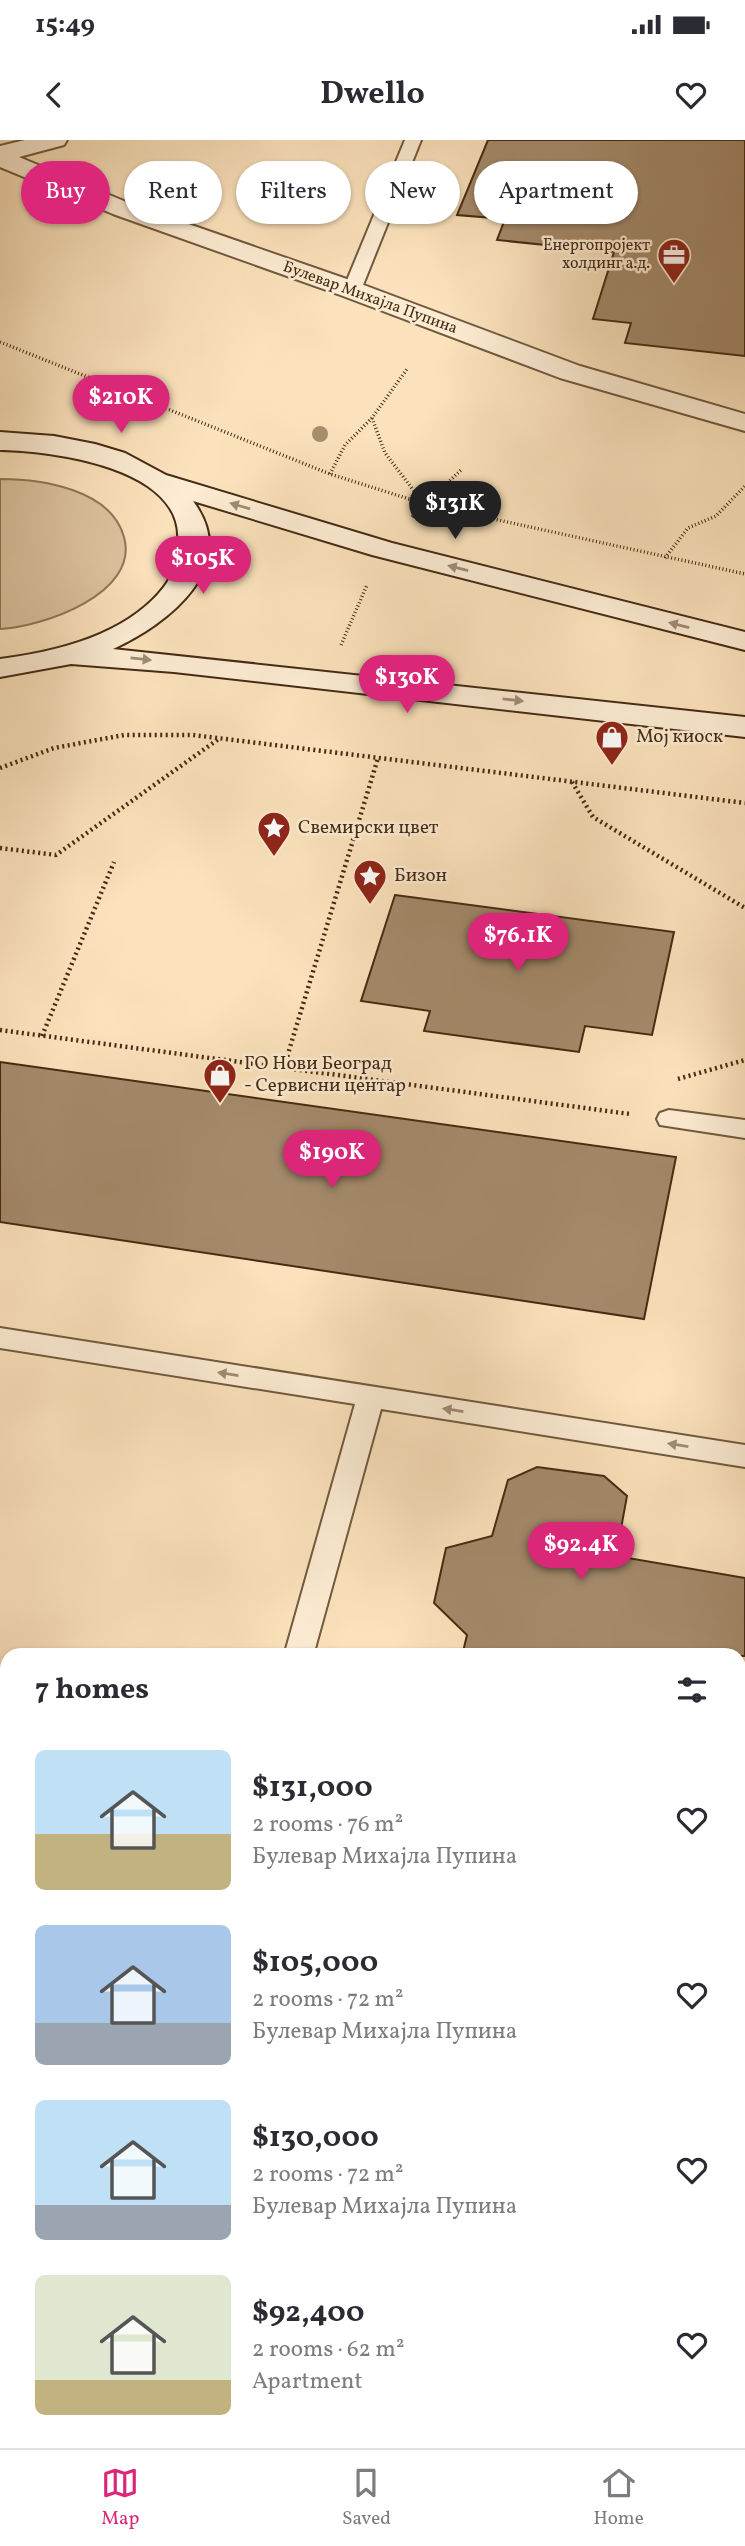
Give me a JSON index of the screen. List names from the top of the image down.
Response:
{
  "streets": {
    "main road": ["Булевар Михајла Пупина"]
  },
  "places": {
    "office": ["Енергопројект холдинг а.д."],
    "shop": ["Мој киоск", "ГО Нови Београд - Сервисни центар"],
    "place": ["Свемирски цвет", "Бизон"]
  },
  "page": {
    "status": "15:49",
    "header": "Dwello",
    "chip": [
      "Buy",
      "Rent",
      "Filters",
      "New",
      "Apartment"
    ],
    "price": [
      "$210K",
      "$131K",
      "$105K",
      "$130K",
      "$76.1K",
      "$190K",
      "$92.4K"
    ],
    "heading": "7 homes",
    "list": [
      {
        "name": "$131,000",
        "note": "2 rooms · 76 m² · Булевар Михајла Пупина"
      },
      {
        "name": "$105,000",
        "note": "2 rooms · 72 m² · Булевар Михајла Пупина"
      },
      {
        "name": "$130,000",
        "note": "2 rooms · 72 m² · Булевар Михајла Пупина"
      },
      {
        "name": "$92,400",
        "note": "2 rooms · 62 m² · Apartment"
      }
    ],
    "tabs": ["Map", "Saved", "Home"]
  }
}
